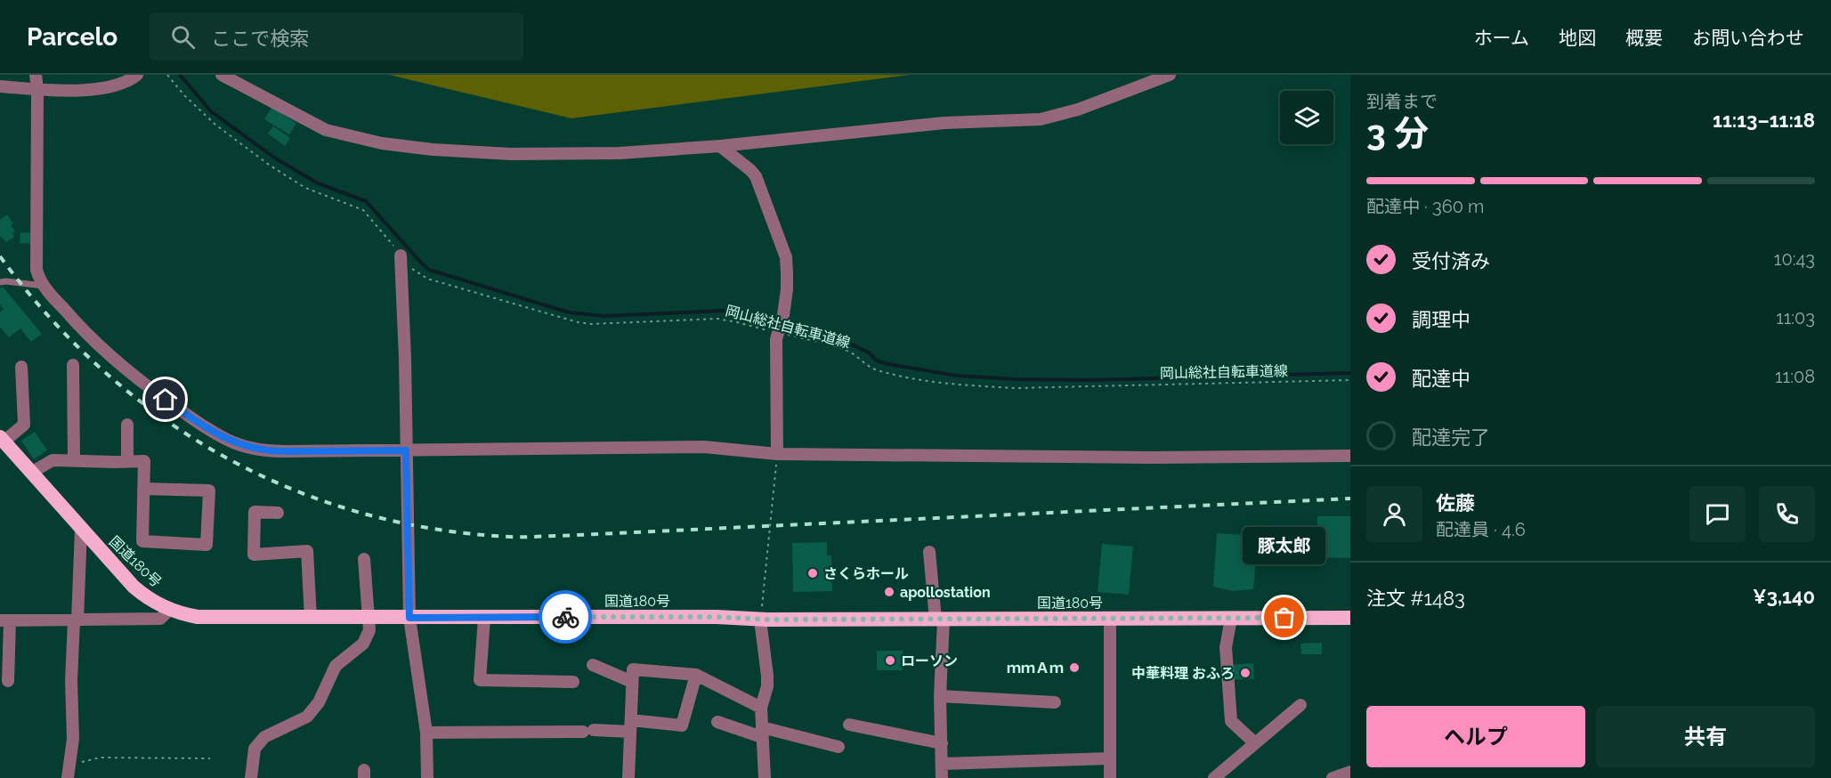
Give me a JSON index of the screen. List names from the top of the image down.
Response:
{
  "streets": {
    "highway": ["国道180号"],
    "path": ["岡山総社自転車道線"]
  },
  "places": [
    "さくらホール",
    "apollostation",
    "豚太郎",
    "ローソン",
    "ｍｍＡｍ",
    "中華料理 おふろ"
  ],
  "page": {
    "header": "Parcelo",
    "search": "ここで検索",
    "nav": [
      "ホーム",
      "地図",
      "概要",
      "お問い合わせ"
    ],
    "heading": ["3 分", "到着まで", "11:13–11:18"],
    "panel": [
      "佐藤",
      "配達員 · 4.6",
      "注文 #1483",
      "¥3,140"
    ],
    "bar": "配達中 · 360 m",
    "list": [
      ["受付済み", "10:43"],
      ["調理中", "11:03"],
      ["配達中", "11:08"],
      "配達完了"
    ],
    "bubble": "豚太郎",
    "buttons": ["ヘルプ", "共有"]
  }
}
